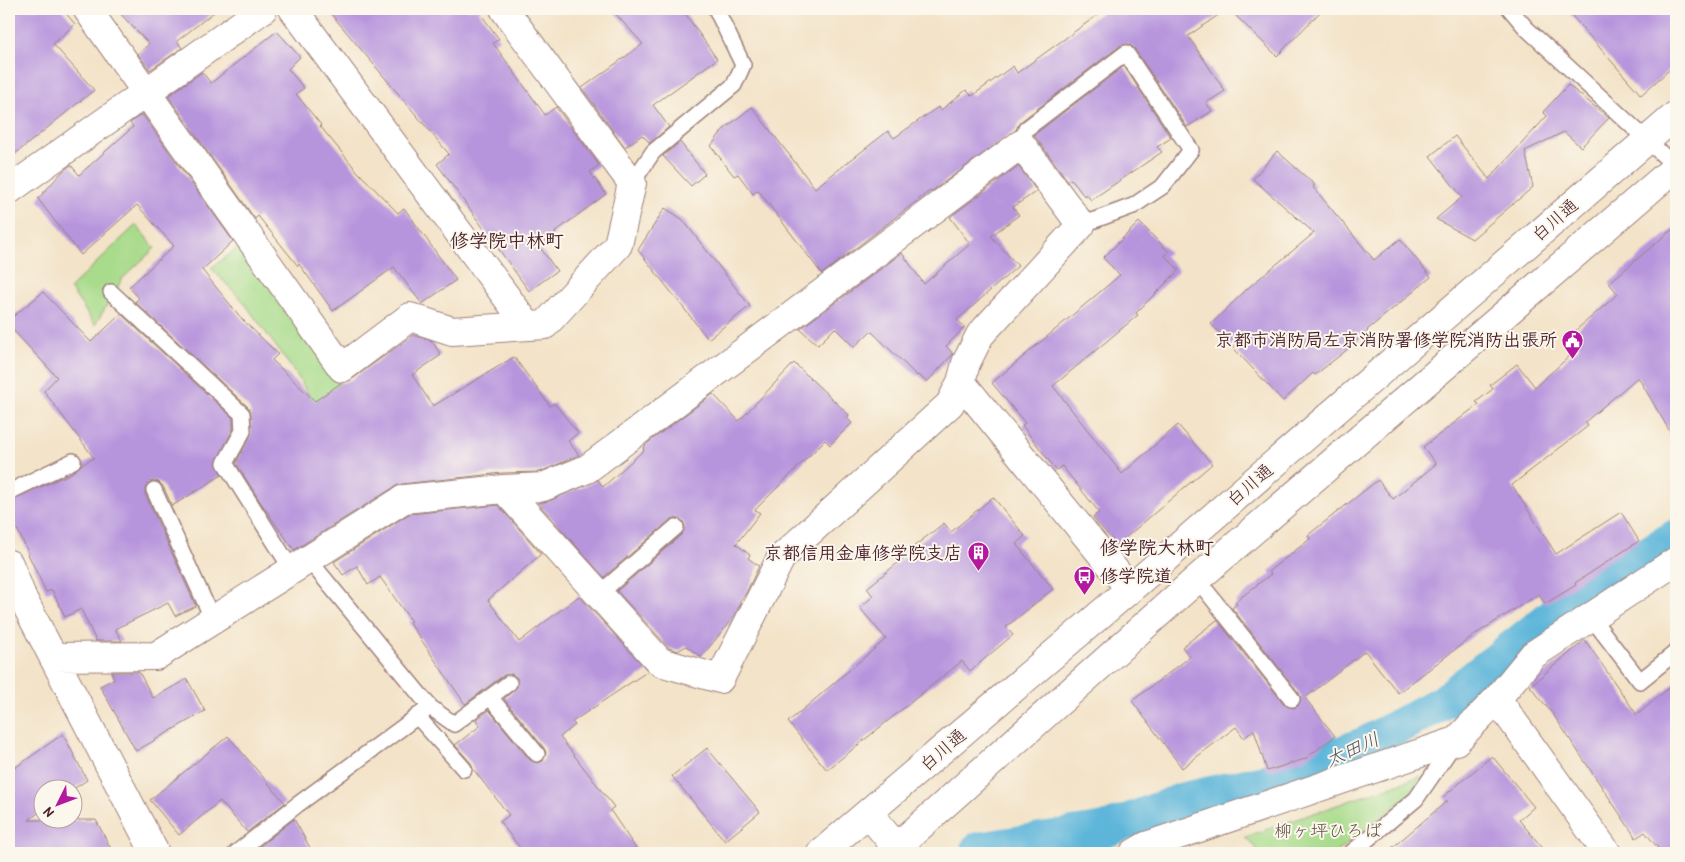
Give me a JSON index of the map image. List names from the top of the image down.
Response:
{
  "streets": {
    "street": ["白川通"]
  },
  "districts": ["修学院中林町", "修学院大林町"],
  "water": ["太田川"],
  "parks": ["柳ヶ坪ひろば"],
  "places": {
    "public building": ["京都市消防局左京消防署修学院消防出張所"],
    "building": ["京都信用金庫修学院支店"],
    "bus stop": ["修学院道"]
  },
  "north": "bottom left"
}
